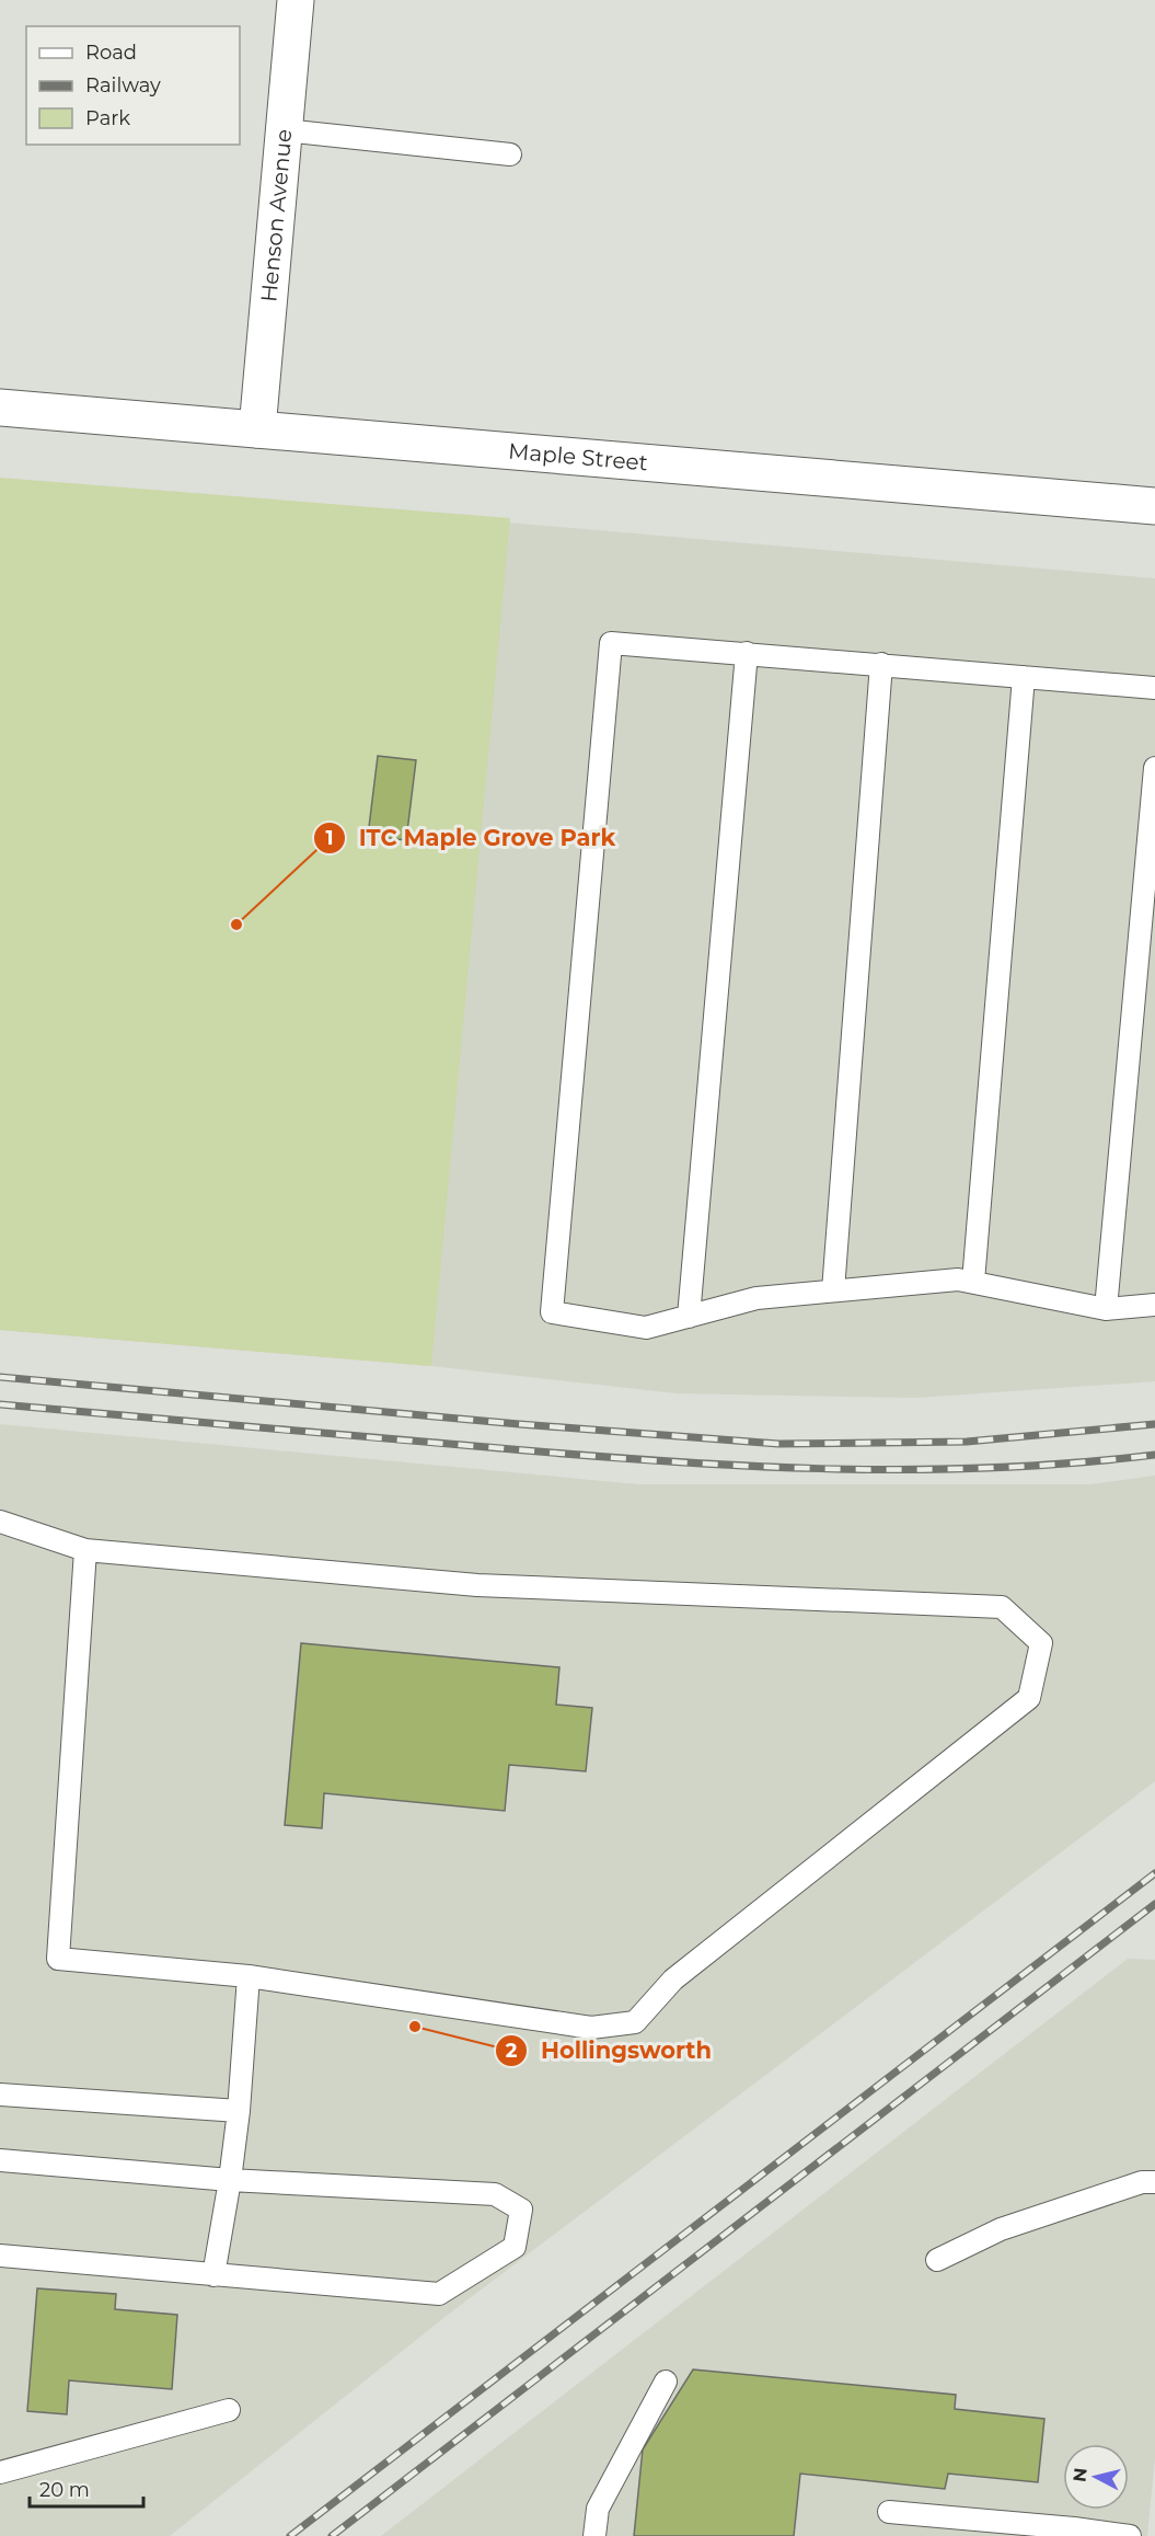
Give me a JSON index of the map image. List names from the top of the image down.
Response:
{
  "streets": {
    "street": ["Henson Avenue", "Maple Street"]
  },
  "crossings": [
    ["Henson Avenue", "Maple Street"]
  ],
  "places": ["ITC Maple Grove Park", "Hollingsworth"],
  "legend": ["Road", "Railway", "Park"],
  "scale_bar": "20 m",
  "north": "left"
}
